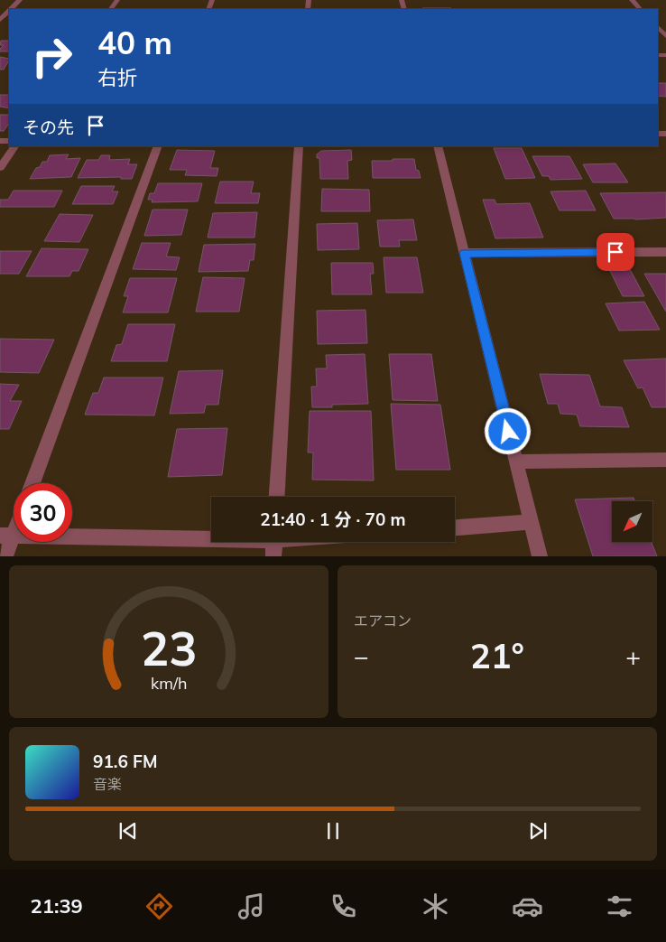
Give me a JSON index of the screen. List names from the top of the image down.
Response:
{
  "north": "bottom left",
  "page": {
    "turn": ["40 m", "右折"],
    "then": "その先",
    "limit": "30",
    "trip": "21:40 · 1 分 · 70 m",
    "tile": "エアコン",
    "heat": ["−", "21°", "+"],
    "song": ["91.6 FM", "音楽"],
    "tabs": "21:39",
    "gauge": ["23", "km/h"]
  }
}
